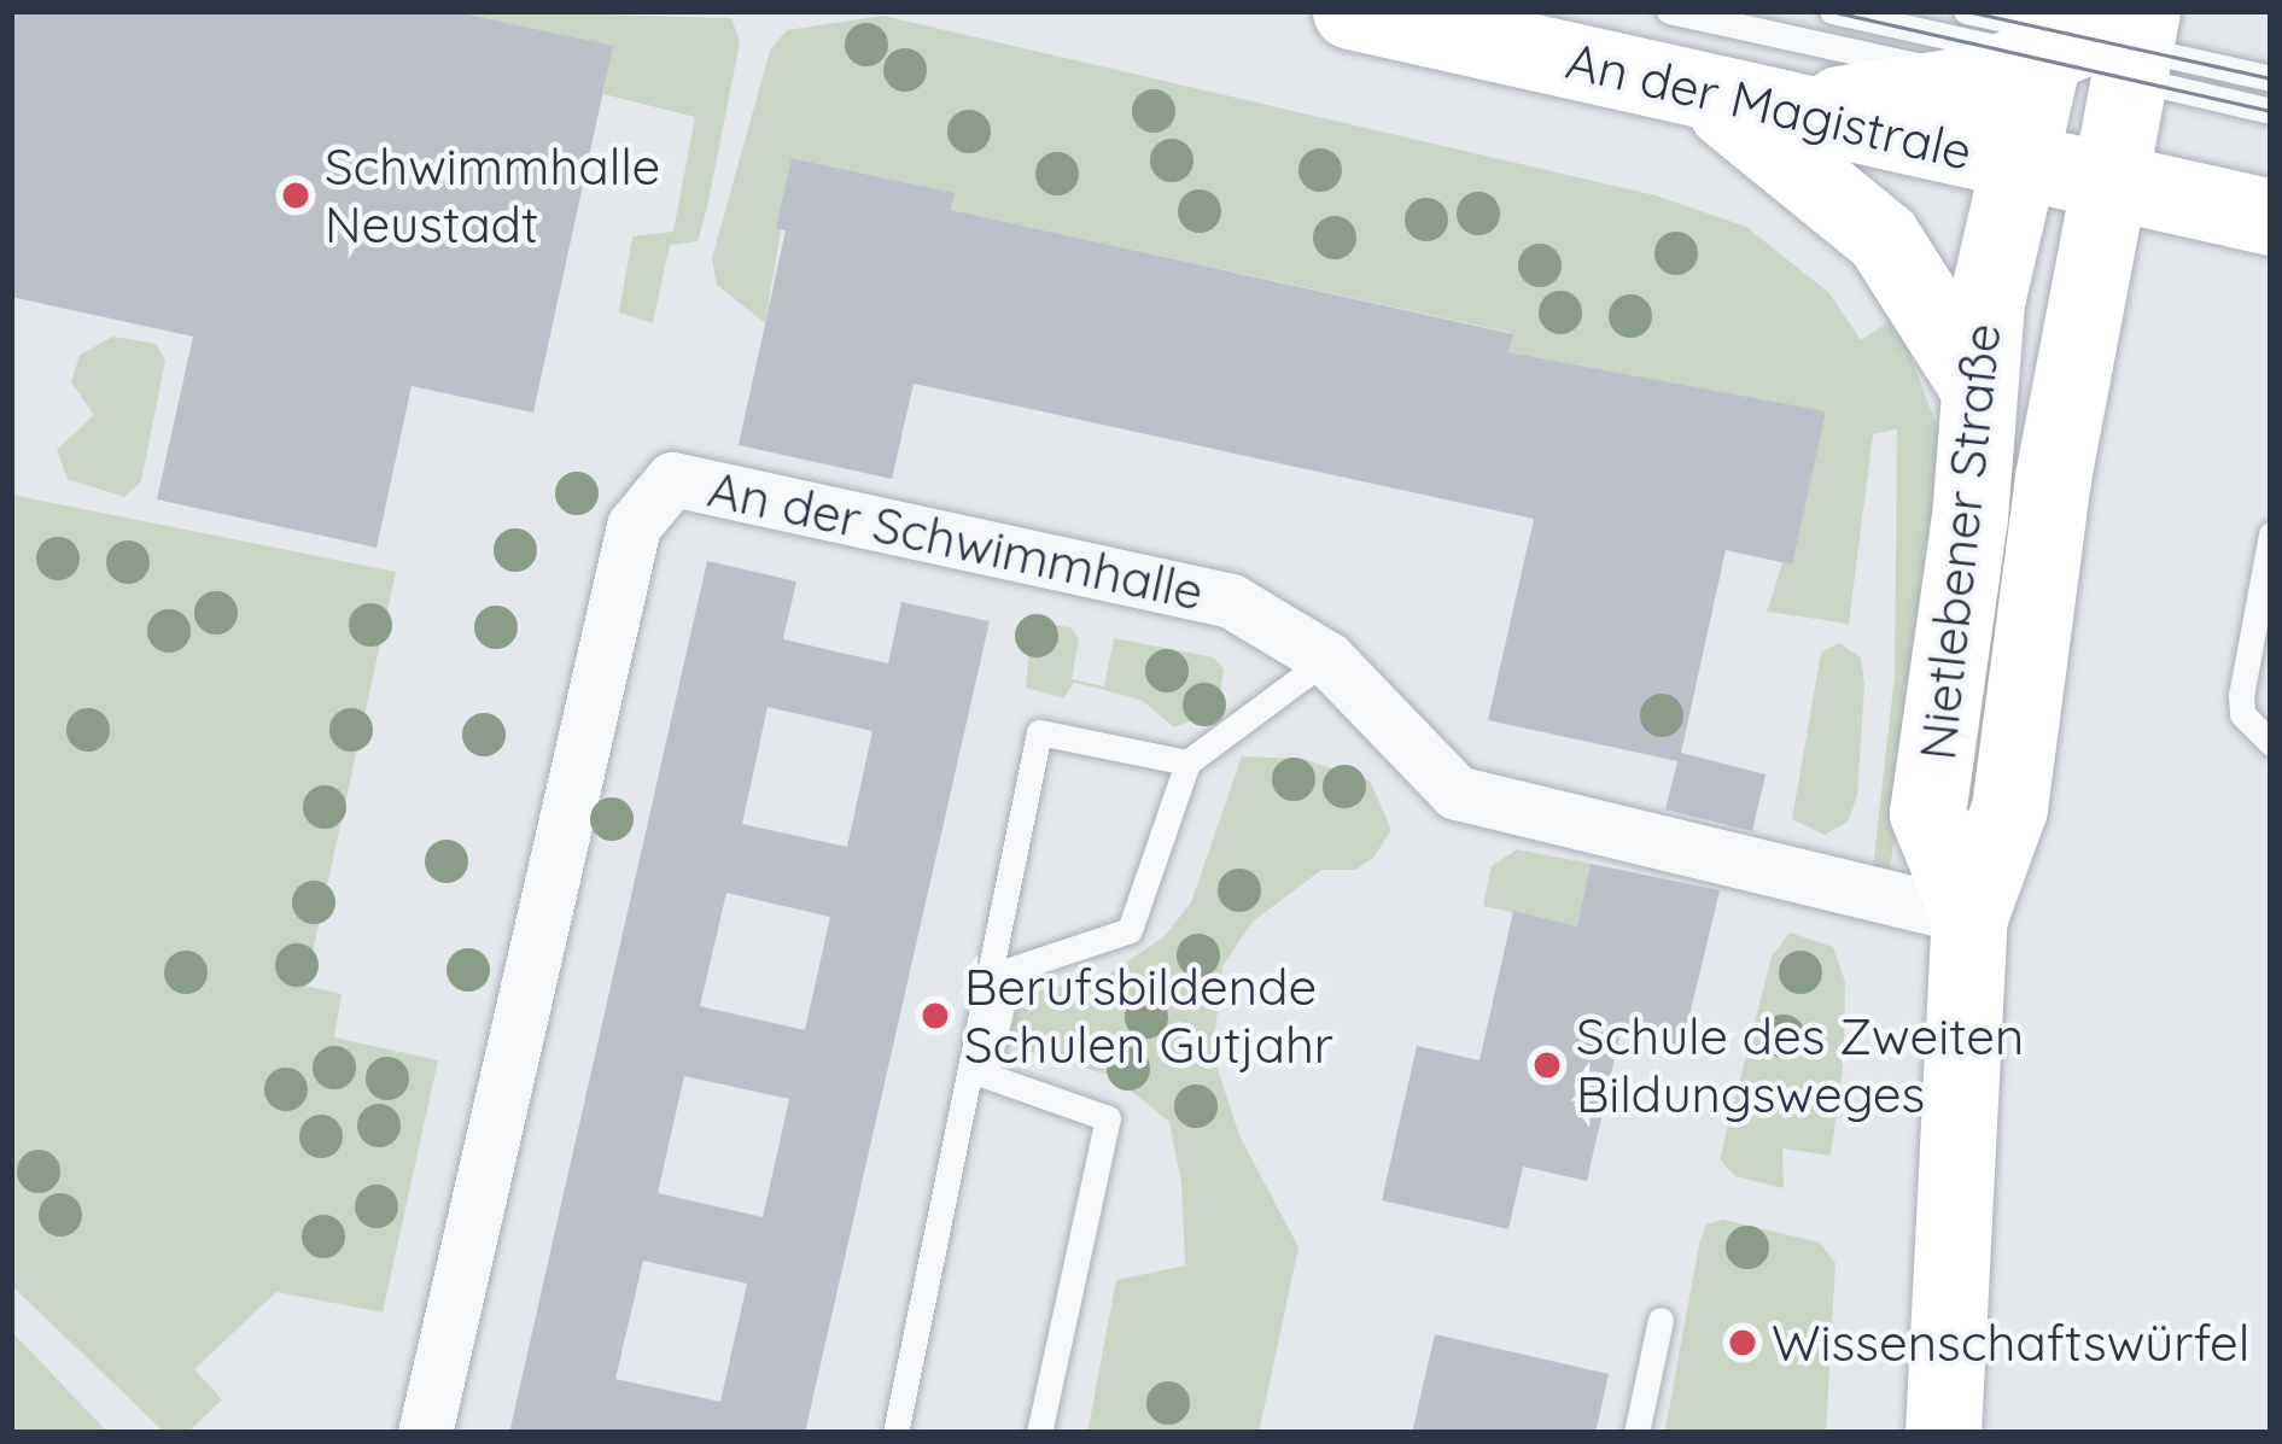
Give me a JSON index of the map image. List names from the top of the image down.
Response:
{
  "streets": {
    "main road": ["An der Magistrale", "Nietlebener Straße"],
    "street": ["An der Schwimmhalle"]
  },
  "crossings": [
    ["An der Magistrale", "Nietlebener Straße"],
    ["An der Schwimmhalle", "Nietlebener Straße"]
  ],
  "places": [
    "Schwimmhalle Neustadt",
    "Berufsbildende Schulen Gutjahr",
    "Schule des Zweiten Bildungsweges",
    "Wissenschaftswürfel"
  ]
}
